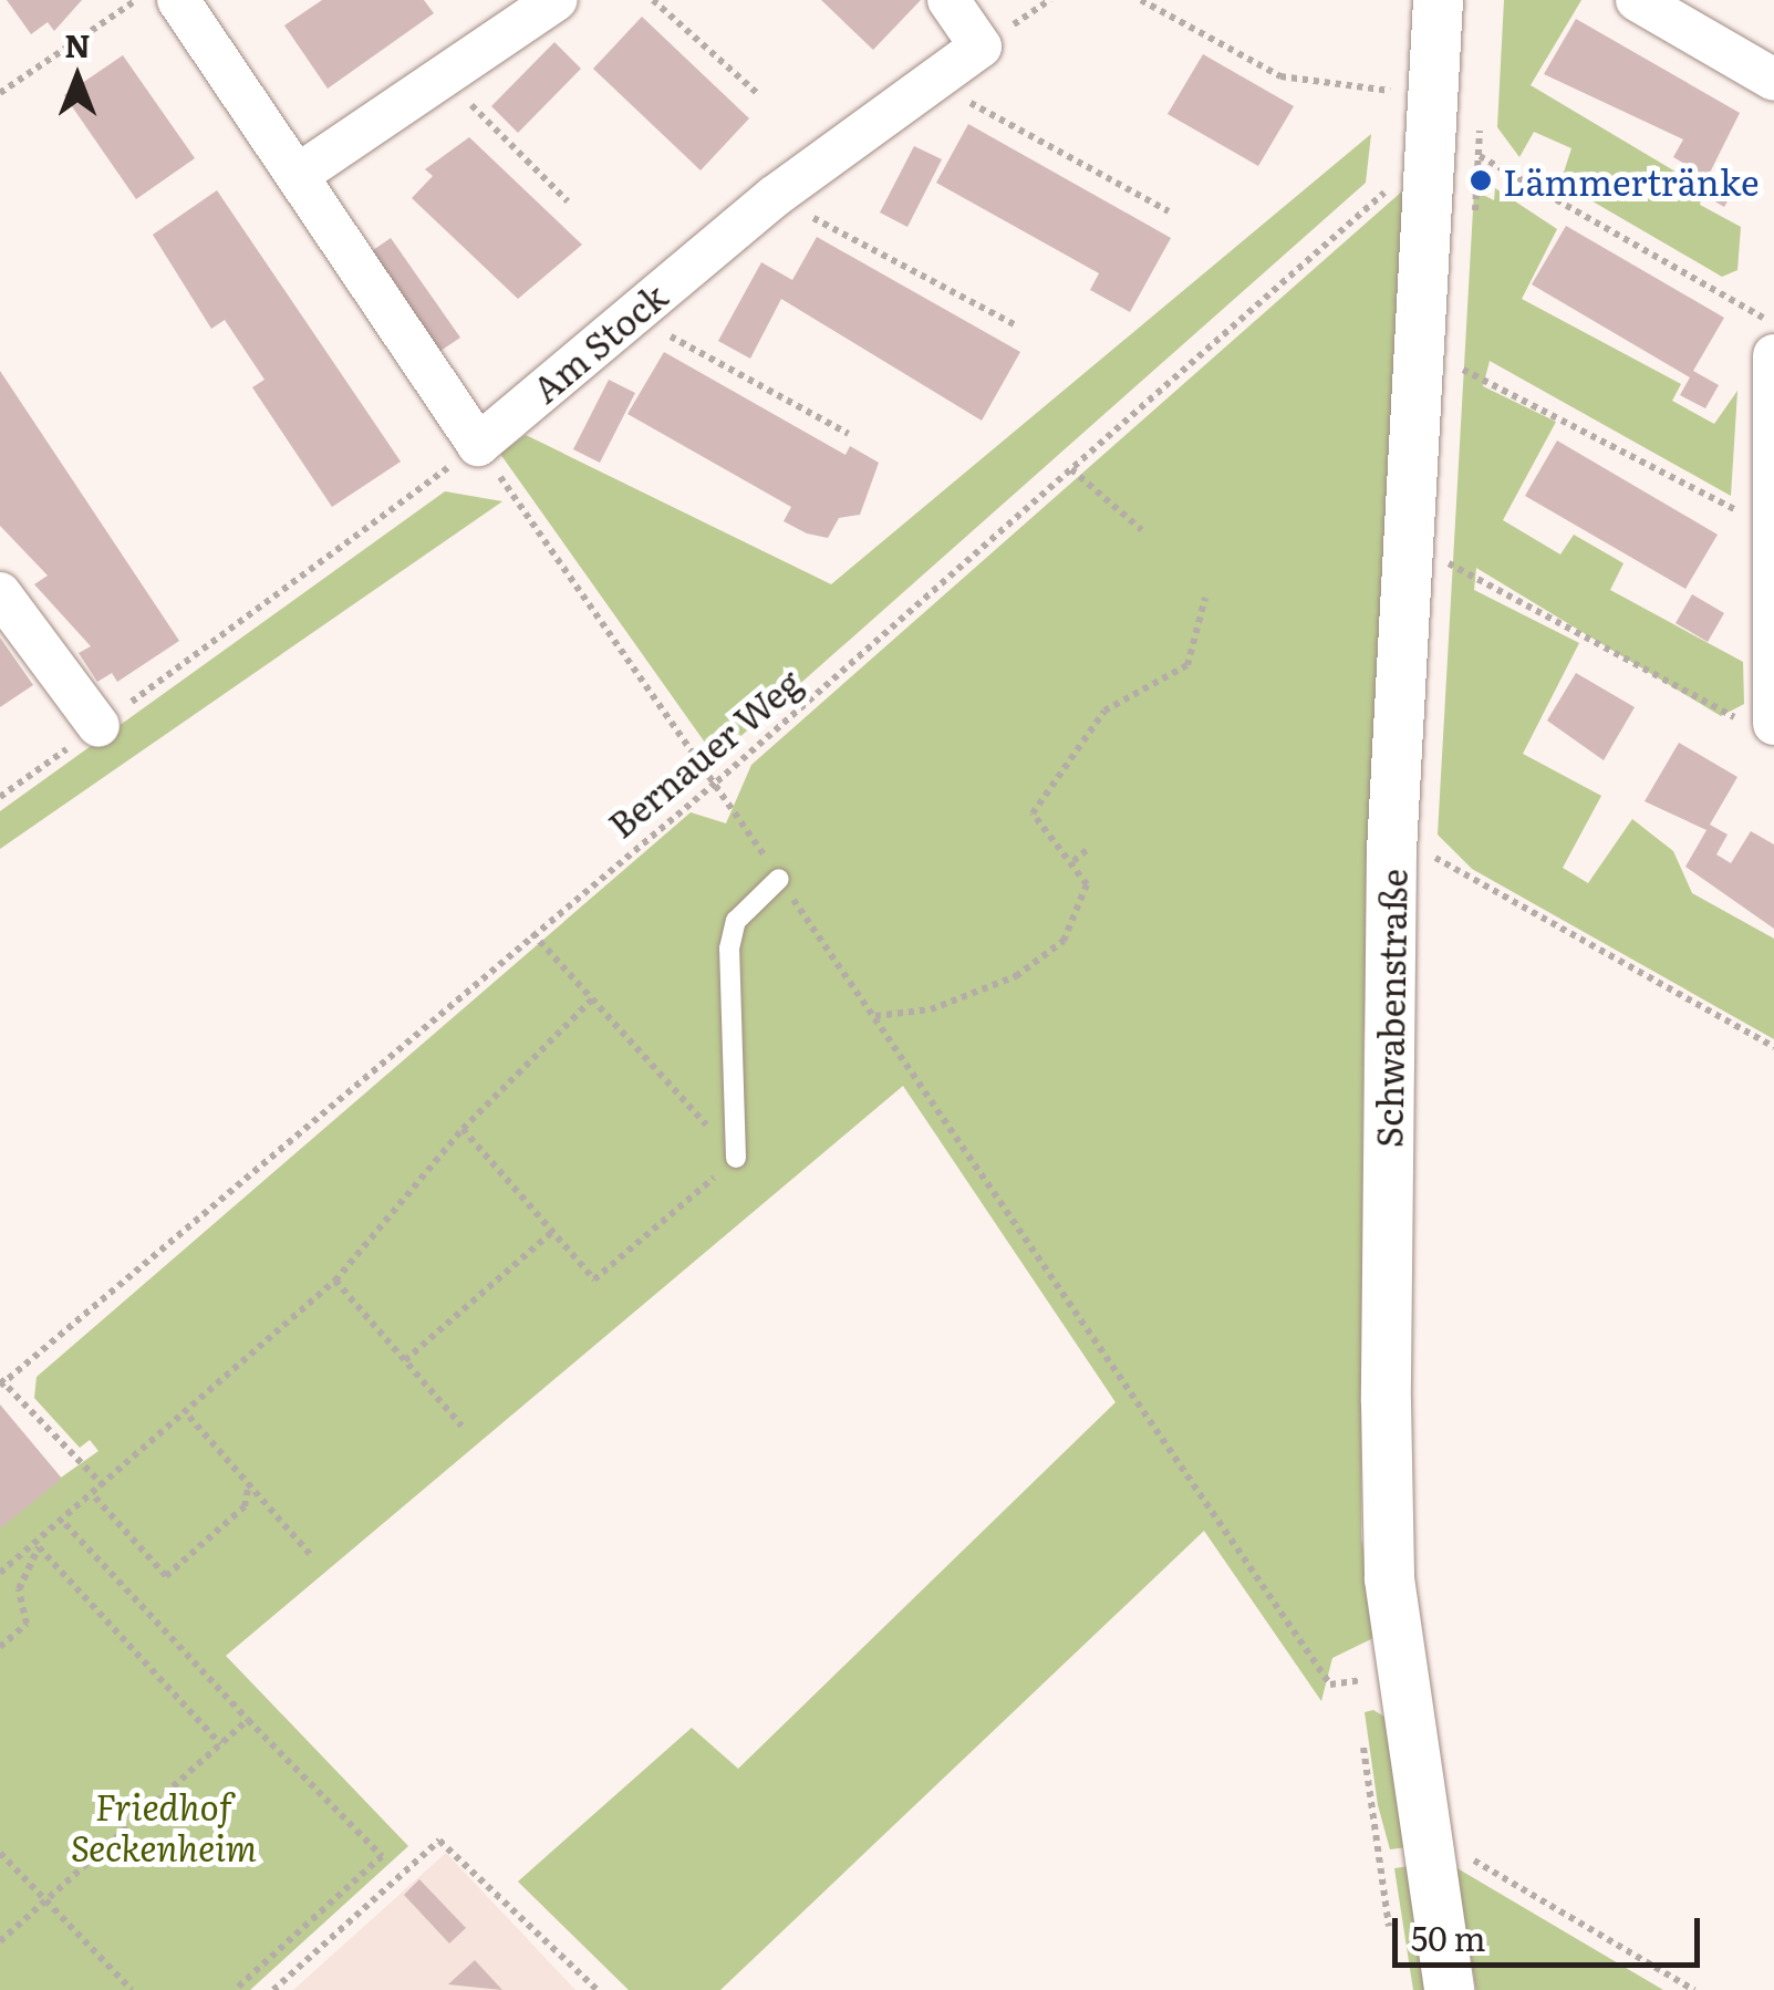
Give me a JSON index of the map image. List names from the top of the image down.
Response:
{
  "streets": {
    "street": ["Am Stock", "Schwabenstraße"],
    "path": ["Bernauer Weg"]
  },
  "crossings": [
    ["Bernauer Weg", "Schwabenstraße"]
  ],
  "parks": ["Friedhof Seckenheim"],
  "places": ["Lämmertränke"],
  "scale_bar": "50 m",
  "north": "top"
}
